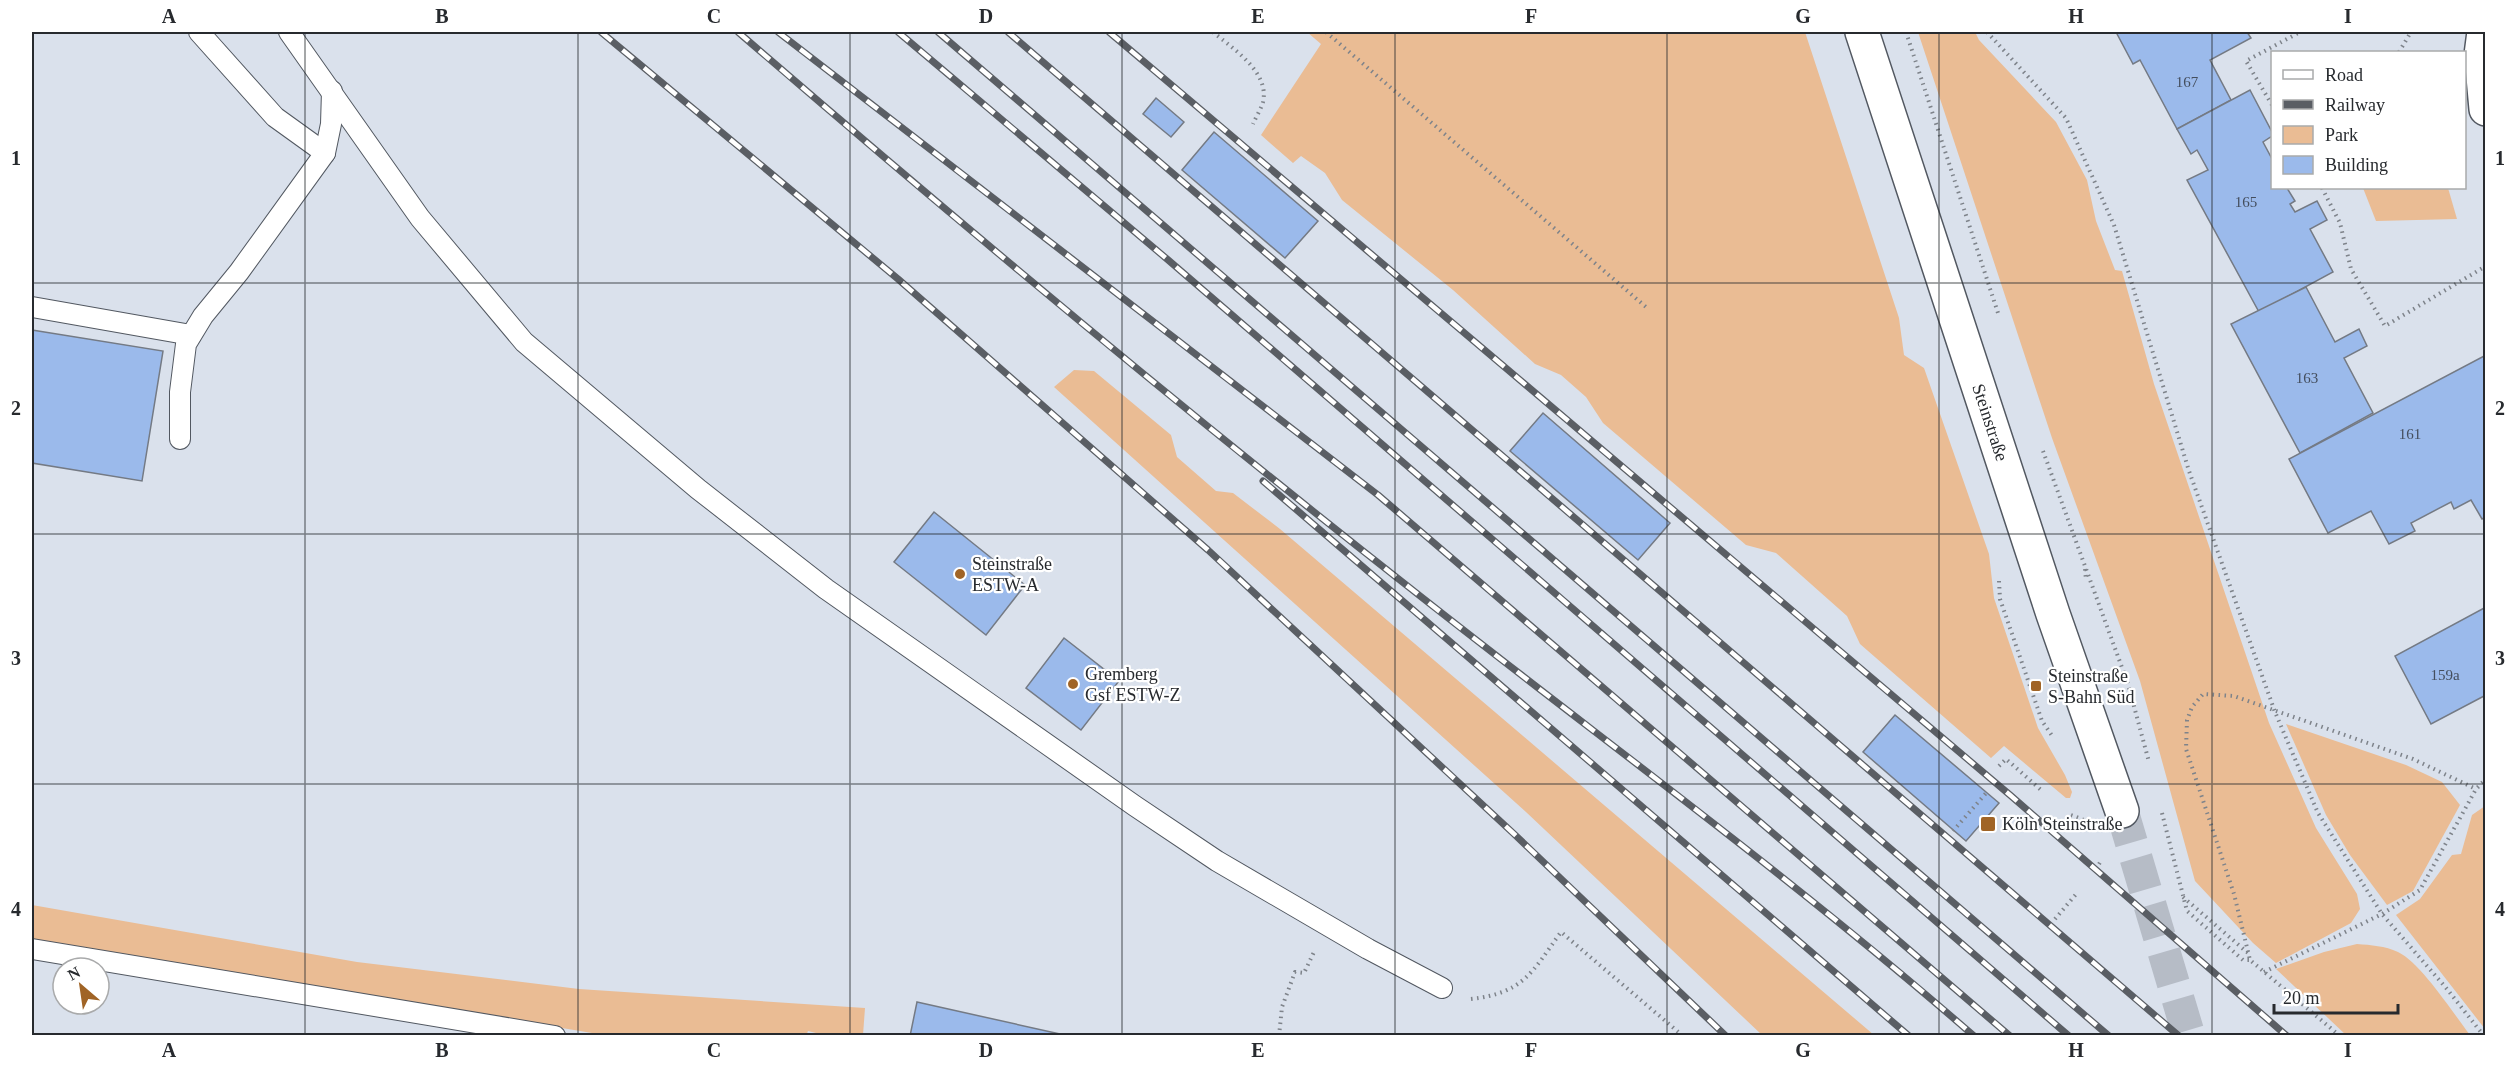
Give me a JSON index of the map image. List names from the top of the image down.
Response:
{
  "streets": {
    "main road": ["Steinstraße"]
  },
  "places": {
    "other": ["Steinstraße ESTW-A", "Gremberg Gsf ESTW-Z"],
    "transit": ["Steinstraße S-Bahn Süd", "Köln Steinstraße"]
  },
  "house_numbers": [
    "167",
    "165",
    "163",
    "161",
    "159a"
  ],
  "legend": [
    "Road",
    "Railway",
    "Park",
    "Building"
  ],
  "scale_bar": "20 m",
  "north": "top left",
  "grid": {
    "columns": [
      "A",
      "B",
      "C",
      "D",
      "E",
      "F",
      "G",
      "H",
      "I"
    ],
    "rows": [
      "1",
      "2",
      "3",
      "4"
    ]
  }
}
